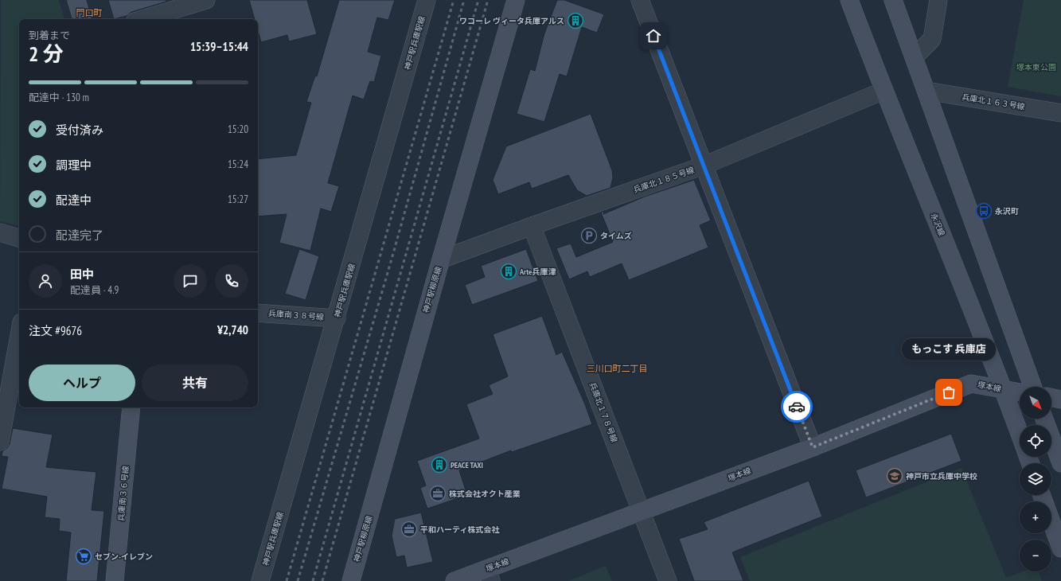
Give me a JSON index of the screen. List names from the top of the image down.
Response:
{
  "streets": {
    "street": [
      "神戸駅兵庫駅線",
      "兵庫北１６３号線",
      "兵庫北１８５号線",
      "永沢線",
      "神戸駅柳原線",
      "兵庫南３８号線",
      "塚本線",
      "兵庫北１７８号線",
      "兵庫南３６号線"
    ]
  },
  "crossings": [
    ["神戸駅兵庫駅線", "兵庫南３８号線"],
    ["兵庫北１８５号線", "永沢線"],
    ["兵庫北１８５号線", "神戸駅柳原線"],
    ["兵庫北１８５号線", "兵庫北１７８号線"],
    ["永沢線", "塚本線"],
    ["塚本線", "兵庫北１７８号線"]
  ],
  "districts": ["門口町", "三川口町二丁目"],
  "parks": ["塚本東公園"],
  "places": {
    "building": ["ワコーレ ヴィータ兵庫アルス", "Arte兵庫津", "PEACE TAXI"],
    "bus stop": ["永沢町"],
    "parking": ["タイムズ"],
    "other": ["もっこす 兵庫店"],
    "school or university": ["神戸市立兵庫中学校"],
    "office": ["株式会社オクト産業", "平和ハーティ株式会社"],
    "supermarket": ["セブン-イレブン"]
  },
  "north": "bottom right",
  "page": {
    "heading": ["2 分", "到着まで", "15:39–15:44"],
    "panel": [
      "田中",
      "配達員 · 4.9",
      "注文 #9676",
      "¥2,740"
    ],
    "bar": "配達中 · 130 m",
    "list": [
      ["受付済み", "15:20"],
      ["調理中", "15:24"],
      ["配達中", "15:27"],
      "配達完了"
    ],
    "bubble": "もっこす 兵庫店",
    "buttons": ["ヘルプ", "共有"],
    "map_buttons": ["+", "−"]
  }
}
